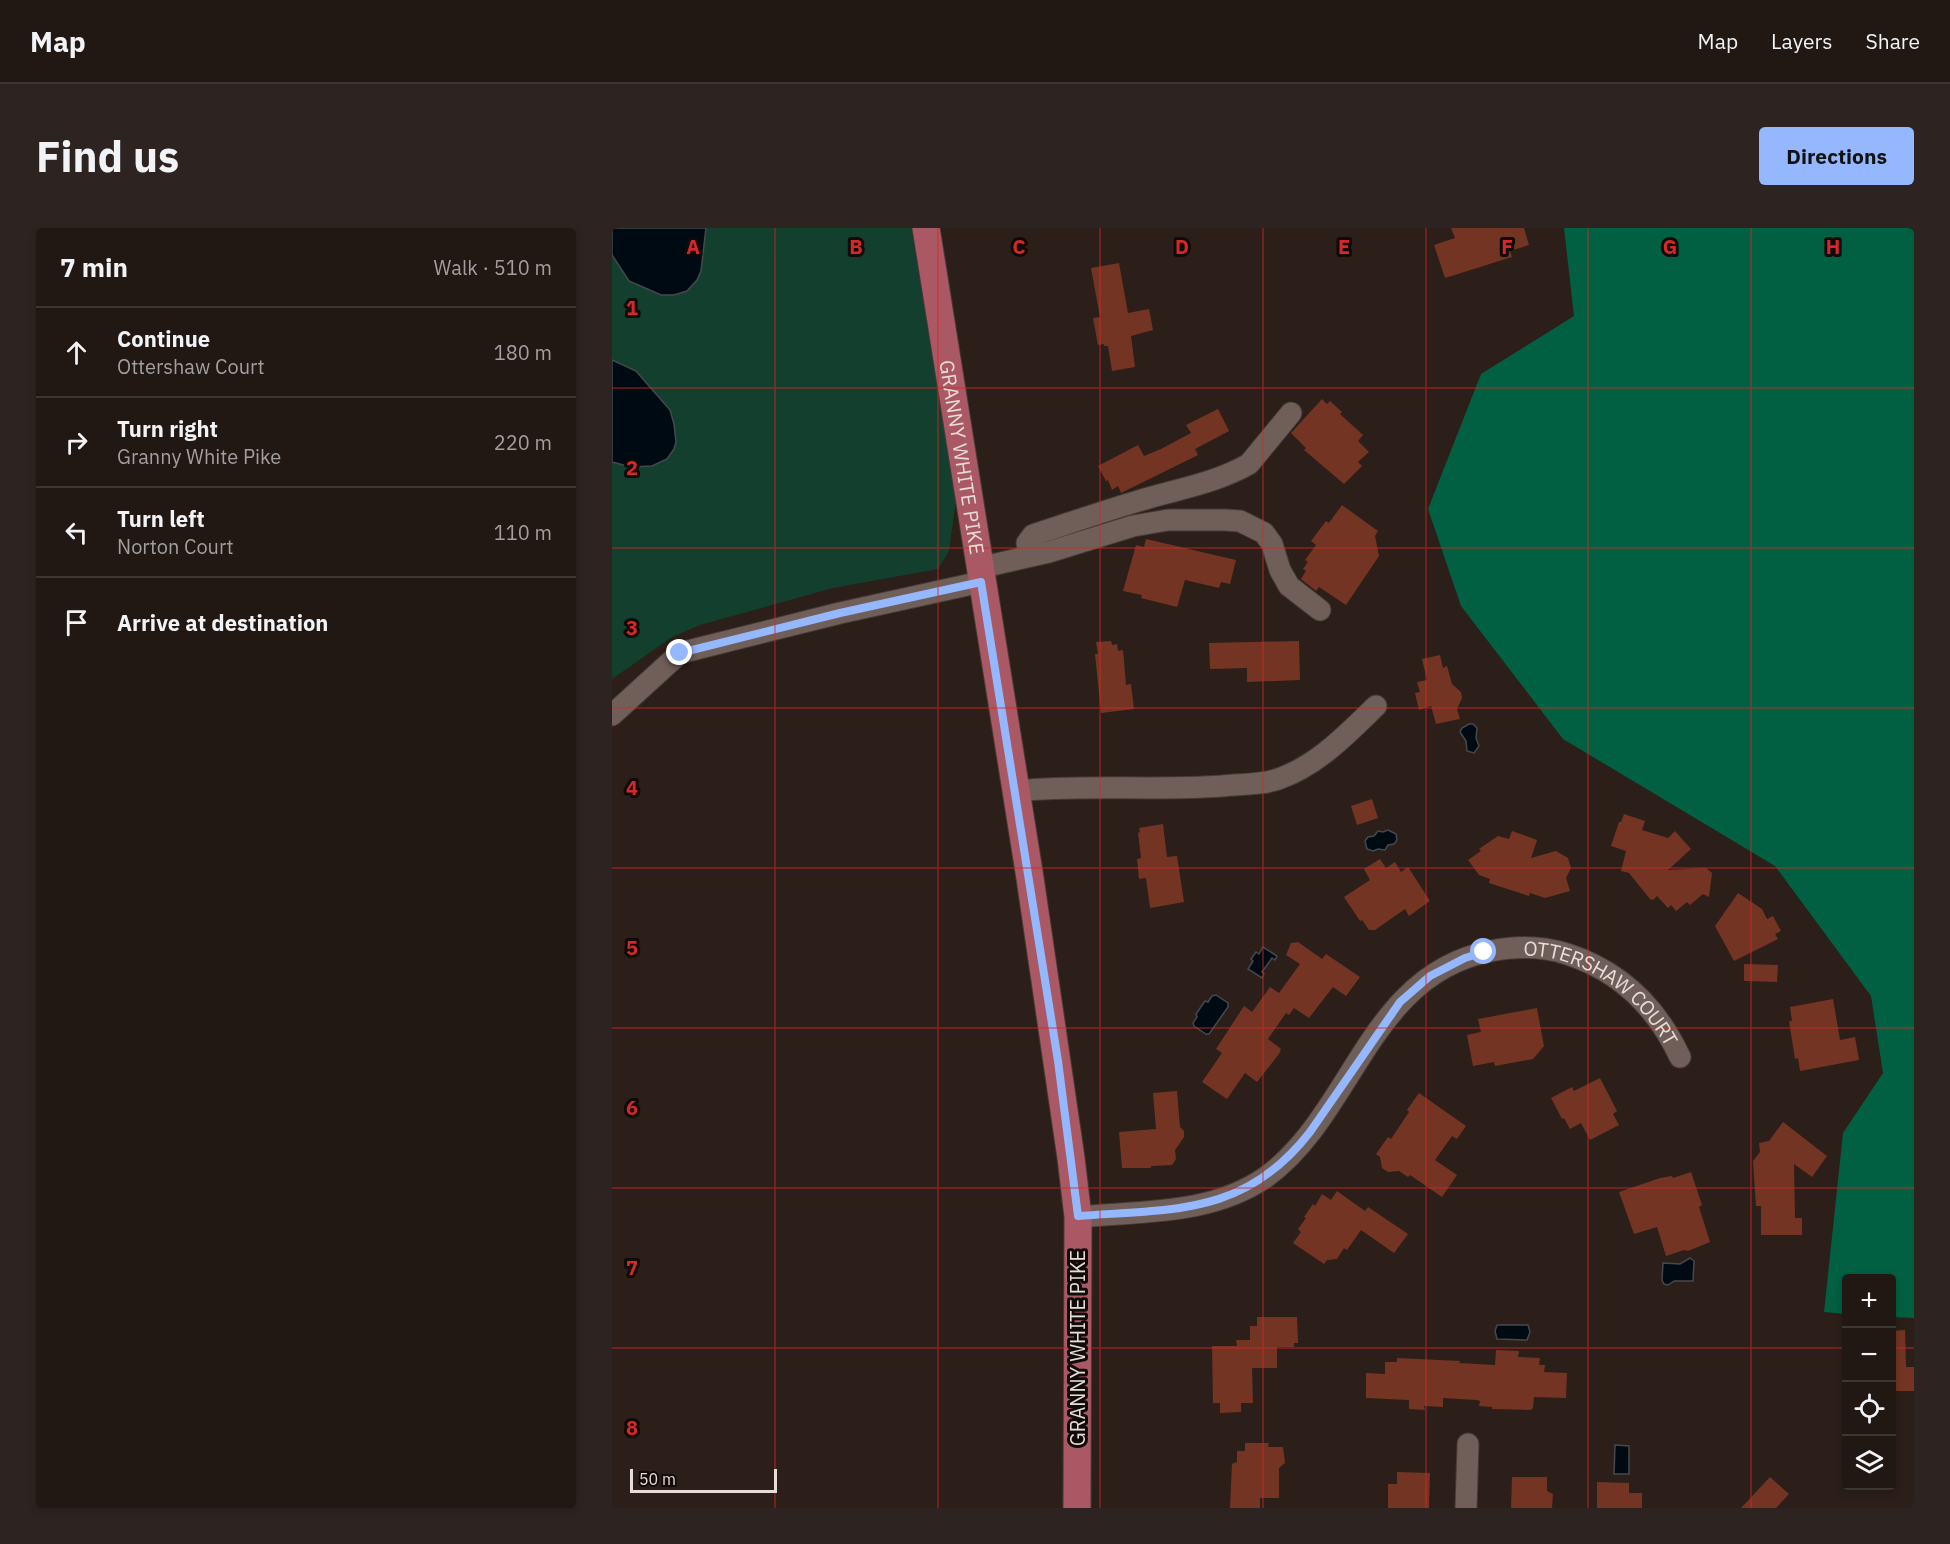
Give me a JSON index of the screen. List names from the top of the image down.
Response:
{
  "streets": {
    "main road": ["GRANNY WHITE PIKE"],
    "street": ["OTTERSHAW COURT"]
  },
  "crossings": [
    ["GRANNY WHITE PIKE", "OTTERSHAW COURT"]
  ],
  "scale_bar": "50 m",
  "page": {
    "header": "Map",
    "nav": ["Map", "Layers", "Share"],
    "buttons": "Directions",
    "title": "Find us",
    "heading": ["7 min", "Walk · 510 m"],
    "list": [
      ["Continue", "Ottershaw Court", "180 m"],
      ["Turn right", "Granny White Pike", "220 m"],
      ["Turn left", "Norton Court", "110 m"],
      "Arrive at destination"
    ],
    "map_buttons": ["+", "−"],
    "scale": "50 m"
  },
  "grid": {
    "columns": [
      "A",
      "B",
      "C",
      "D",
      "E",
      "F",
      "G",
      "H"
    ],
    "rows": [
      "1",
      "2",
      "3",
      "4",
      "5",
      "6",
      "7",
      "8"
    ]
  }
}
